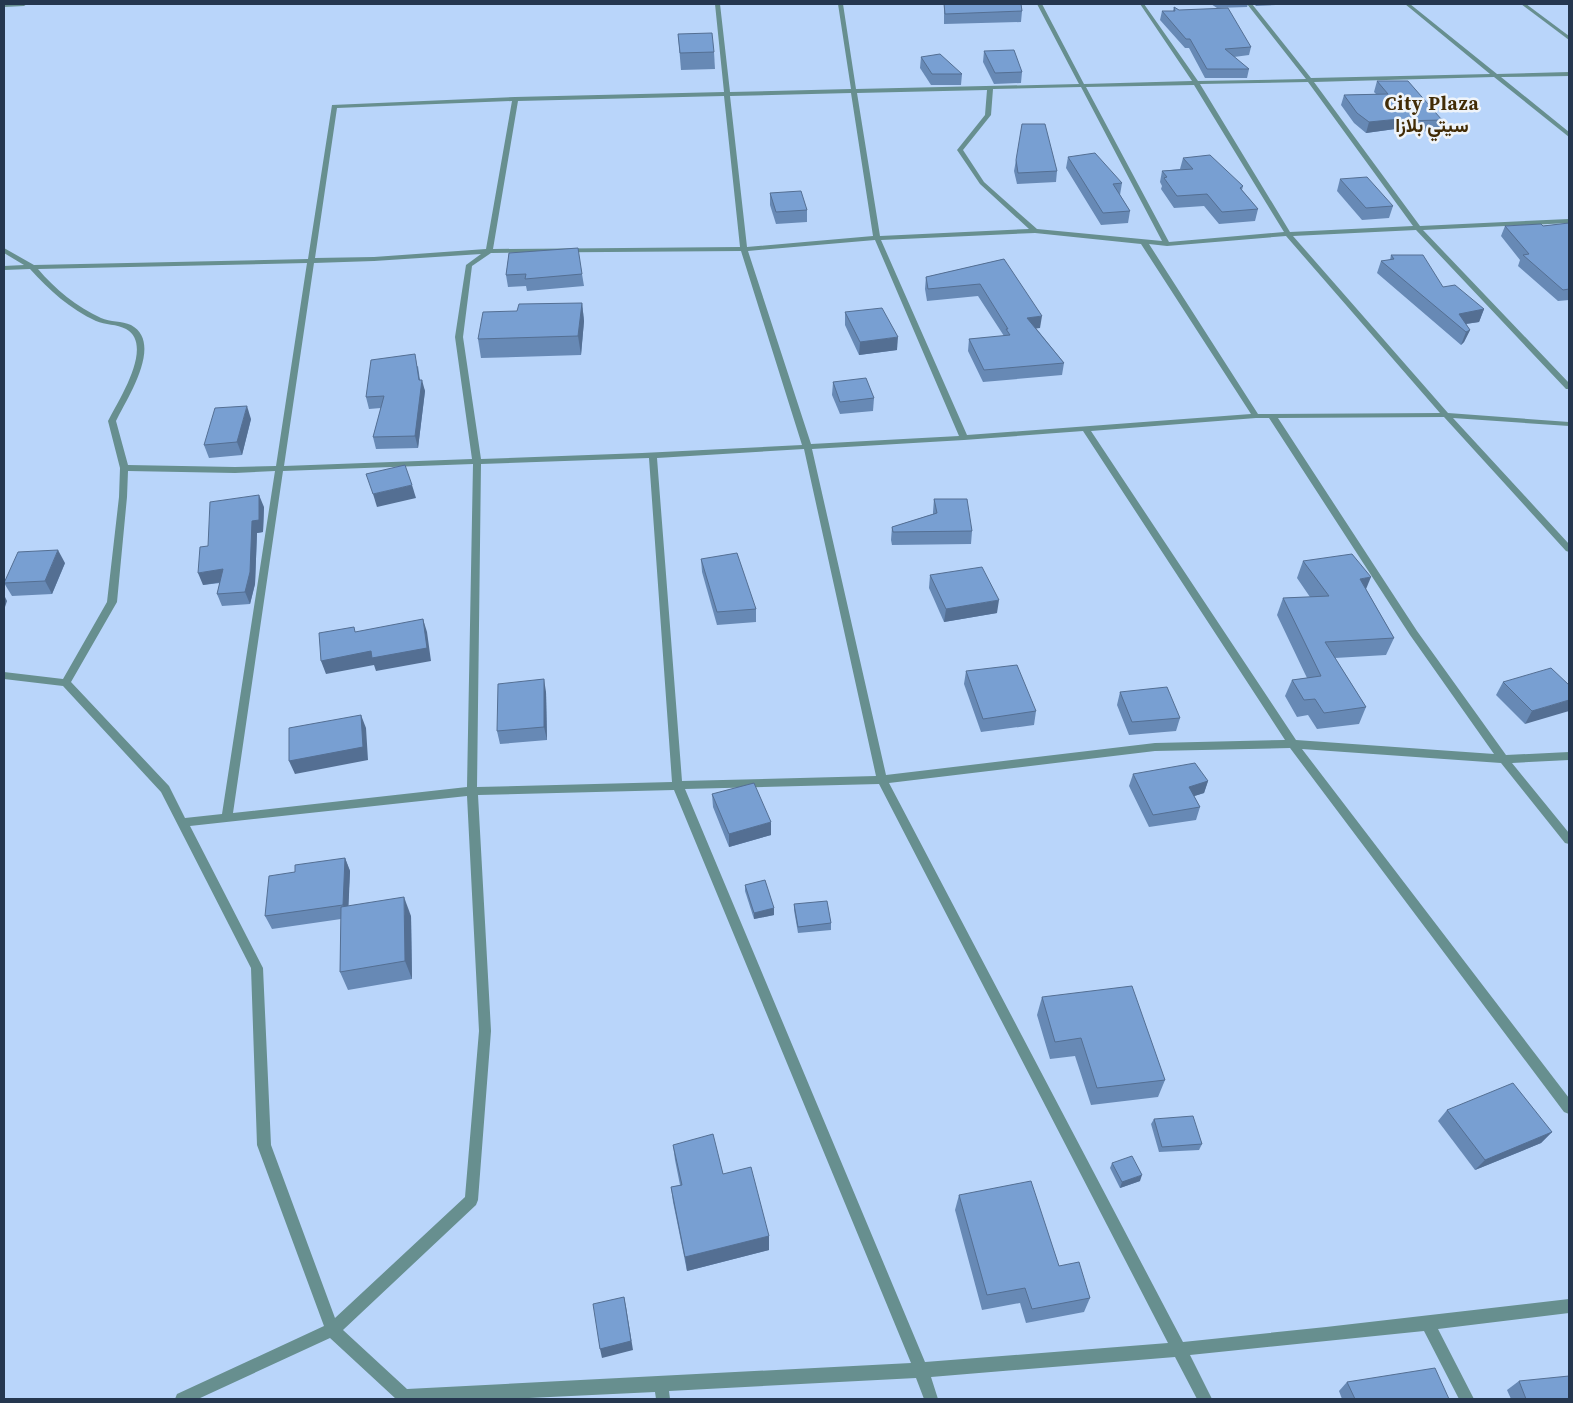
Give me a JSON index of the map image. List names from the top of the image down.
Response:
{
  "districts": ["City Plaza سيتي بلازا"]
}
